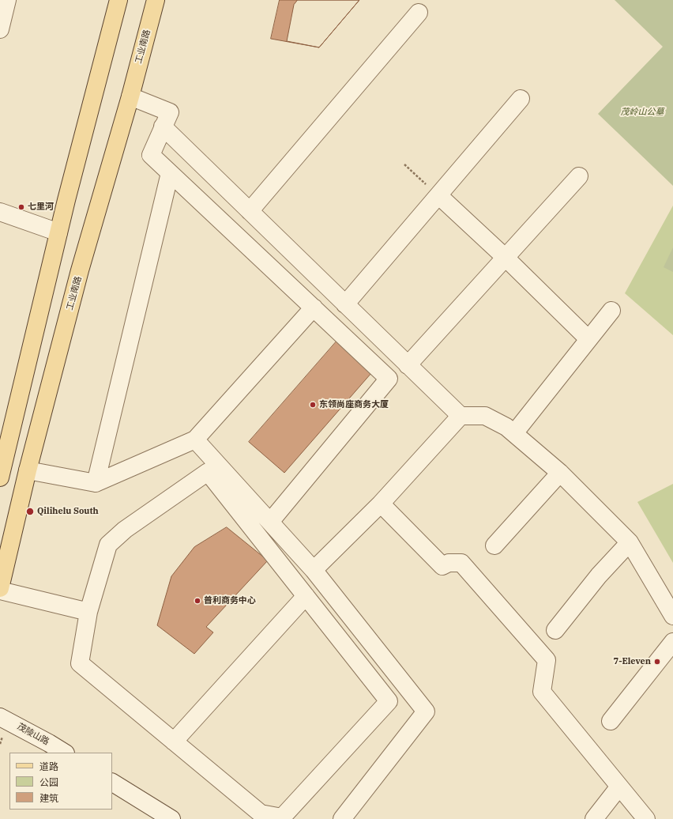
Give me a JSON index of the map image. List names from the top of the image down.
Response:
{
  "streets": {
    "main road": ["工业南路"],
    "street": ["茂陵山路"]
  },
  "parks": ["茂岭山公墓"],
  "places": [
    "七里河",
    "东领尚座商务大厦",
    "Qilihelu South",
    "普利商务中心",
    "7-Eleven"
  ],
  "legend": ["道路", "公园", "建筑"]
}
